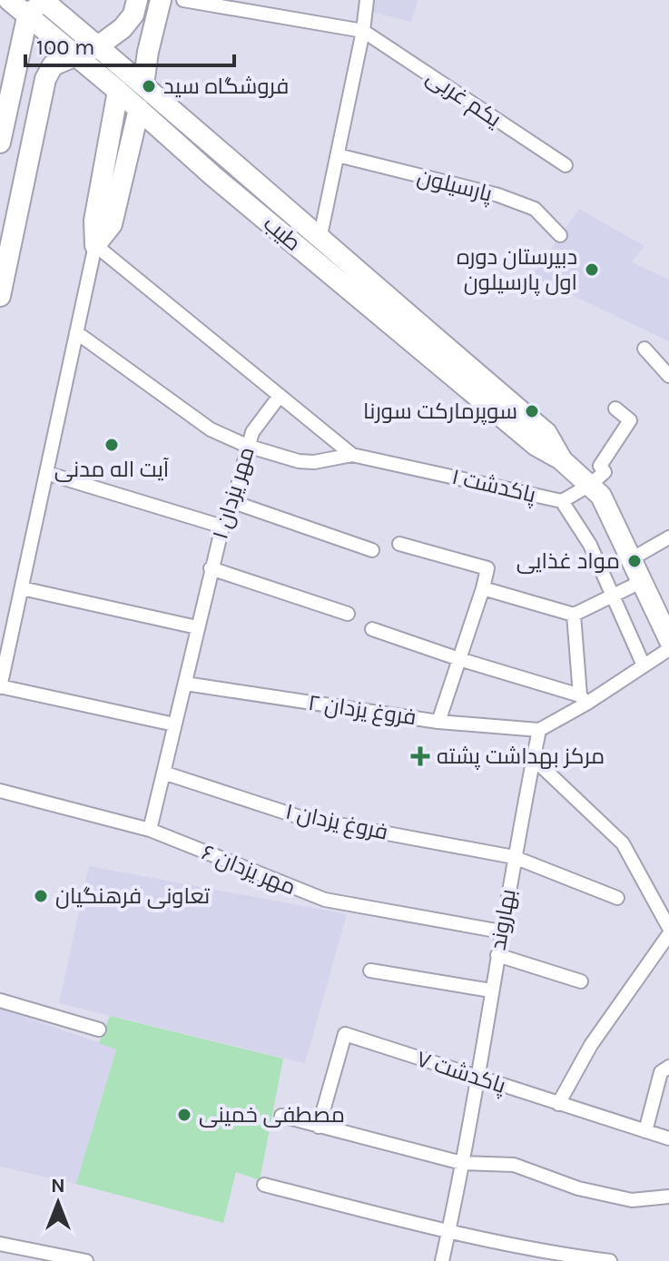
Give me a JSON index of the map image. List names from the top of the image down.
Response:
{
  "streets": {
    "main road": ["طیب"],
    "street": [
      "یکم غربی",
      "پارسیلون",
      "پاکدشت ۱",
      "مهر یزدان ۱",
      "فروغ یزدان ۲",
      "فروغ یزدان ۱",
      "مهر یزدان ۶",
      "بهاروند",
      "پاکدشت ۷"
    ]
  },
  "crossings": [
    ["پاکدشت ۱", "مهر یزدان ۱"],
    ["مهر یزدان ۱", "فروغ یزدان ۲"],
    ["مهر یزدان ۱", "فروغ یزدان ۱"],
    ["مهر یزدان ۱", "مهر یزدان ۶"],
    ["فروغ یزدان ۲", "بهاروند"],
    ["فروغ یزدان ۱", "بهاروند"],
    ["مهر یزدان ۶", "بهاروند"],
    ["بهاروند", "پاکدشت ۷"]
  ],
  "places": {
    "other": [
      "فروشگاه سید",
      "دبیرستان دوره اول پارسیلون",
      "سوپرمارکت سورنا",
      "آیت اله مدنی",
      "مواد غذایی",
      "تعاونی فرهنگیان",
      "مصطفی خمینی"
    ],
    "health": ["مرکز بهداشت پشته"]
  },
  "scale_bar": "100 m",
  "north": "top"
}
